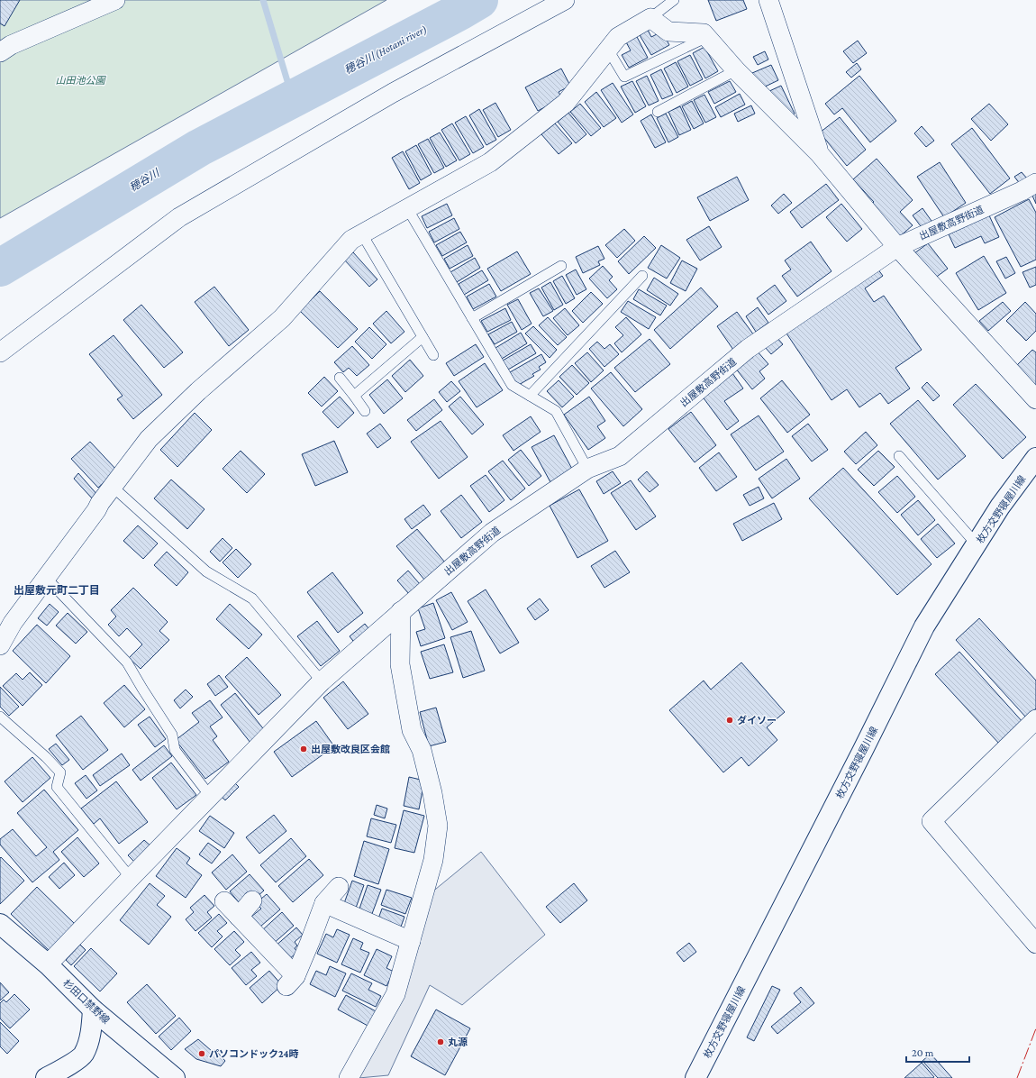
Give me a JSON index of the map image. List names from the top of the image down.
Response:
{
  "streets": {
    "main road": ["枚方交野寝屋川線", "杉田口禁野線"],
    "street": ["出屋敷高野街道"]
  },
  "crossings": [
    ["出屋敷高野街道", "杉田口禁野線"]
  ],
  "districts": ["出屋敷元町二丁目"],
  "water": ["穂谷川 (Hotani river)", "穂谷川"],
  "parks": ["山田池公園"],
  "places": [
    "ダイソー",
    "出屋敷改良区会館",
    "丸源",
    "パソコンドック24時"
  ],
  "scale_bar": "20 m"
}
